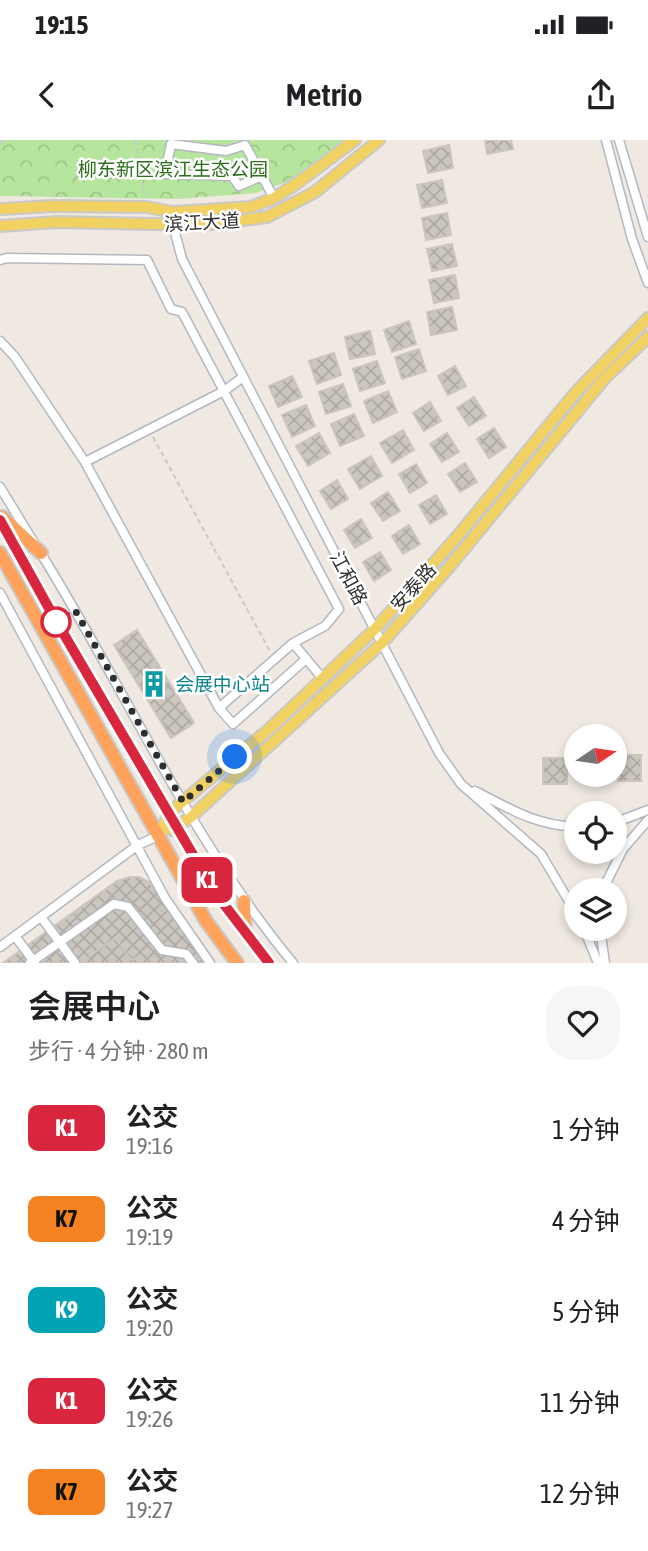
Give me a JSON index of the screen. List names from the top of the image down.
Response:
{
  "streets": {
    "main road": ["滨江大道", "安泰路"],
    "street": ["江和路"]
  },
  "crossings": [
    ["滨江大道", "江和路"],
    ["江和路", "安泰路"]
  ],
  "parks": ["柳东新区滨江生态公园"],
  "places": {
    "building": ["会展中心站"]
  },
  "lines": ["bus line K1"],
  "north": "right",
  "page": {
    "status": "19:15",
    "header": "Metrio",
    "on_map": "K1",
    "heading": ["会展中心", "步行 · 4 分钟 · 280 m"],
    "list": [
      {
        "mark": "K1",
        "name": "公交",
        "note": "19:16",
        "value": "1 分钟"
      },
      {
        "mark": "K7",
        "name": "公交",
        "note": "19:19",
        "value": "4 分钟"
      },
      {
        "mark": "K9",
        "name": "公交",
        "note": "19:20",
        "value": "5 分钟"
      },
      {
        "mark": "K1",
        "name": "公交",
        "note": "19:26",
        "value": "11 分钟"
      },
      {
        "mark": "K7",
        "name": "公交",
        "note": "19:27",
        "value": "12 分钟"
      }
    ]
  }
}
